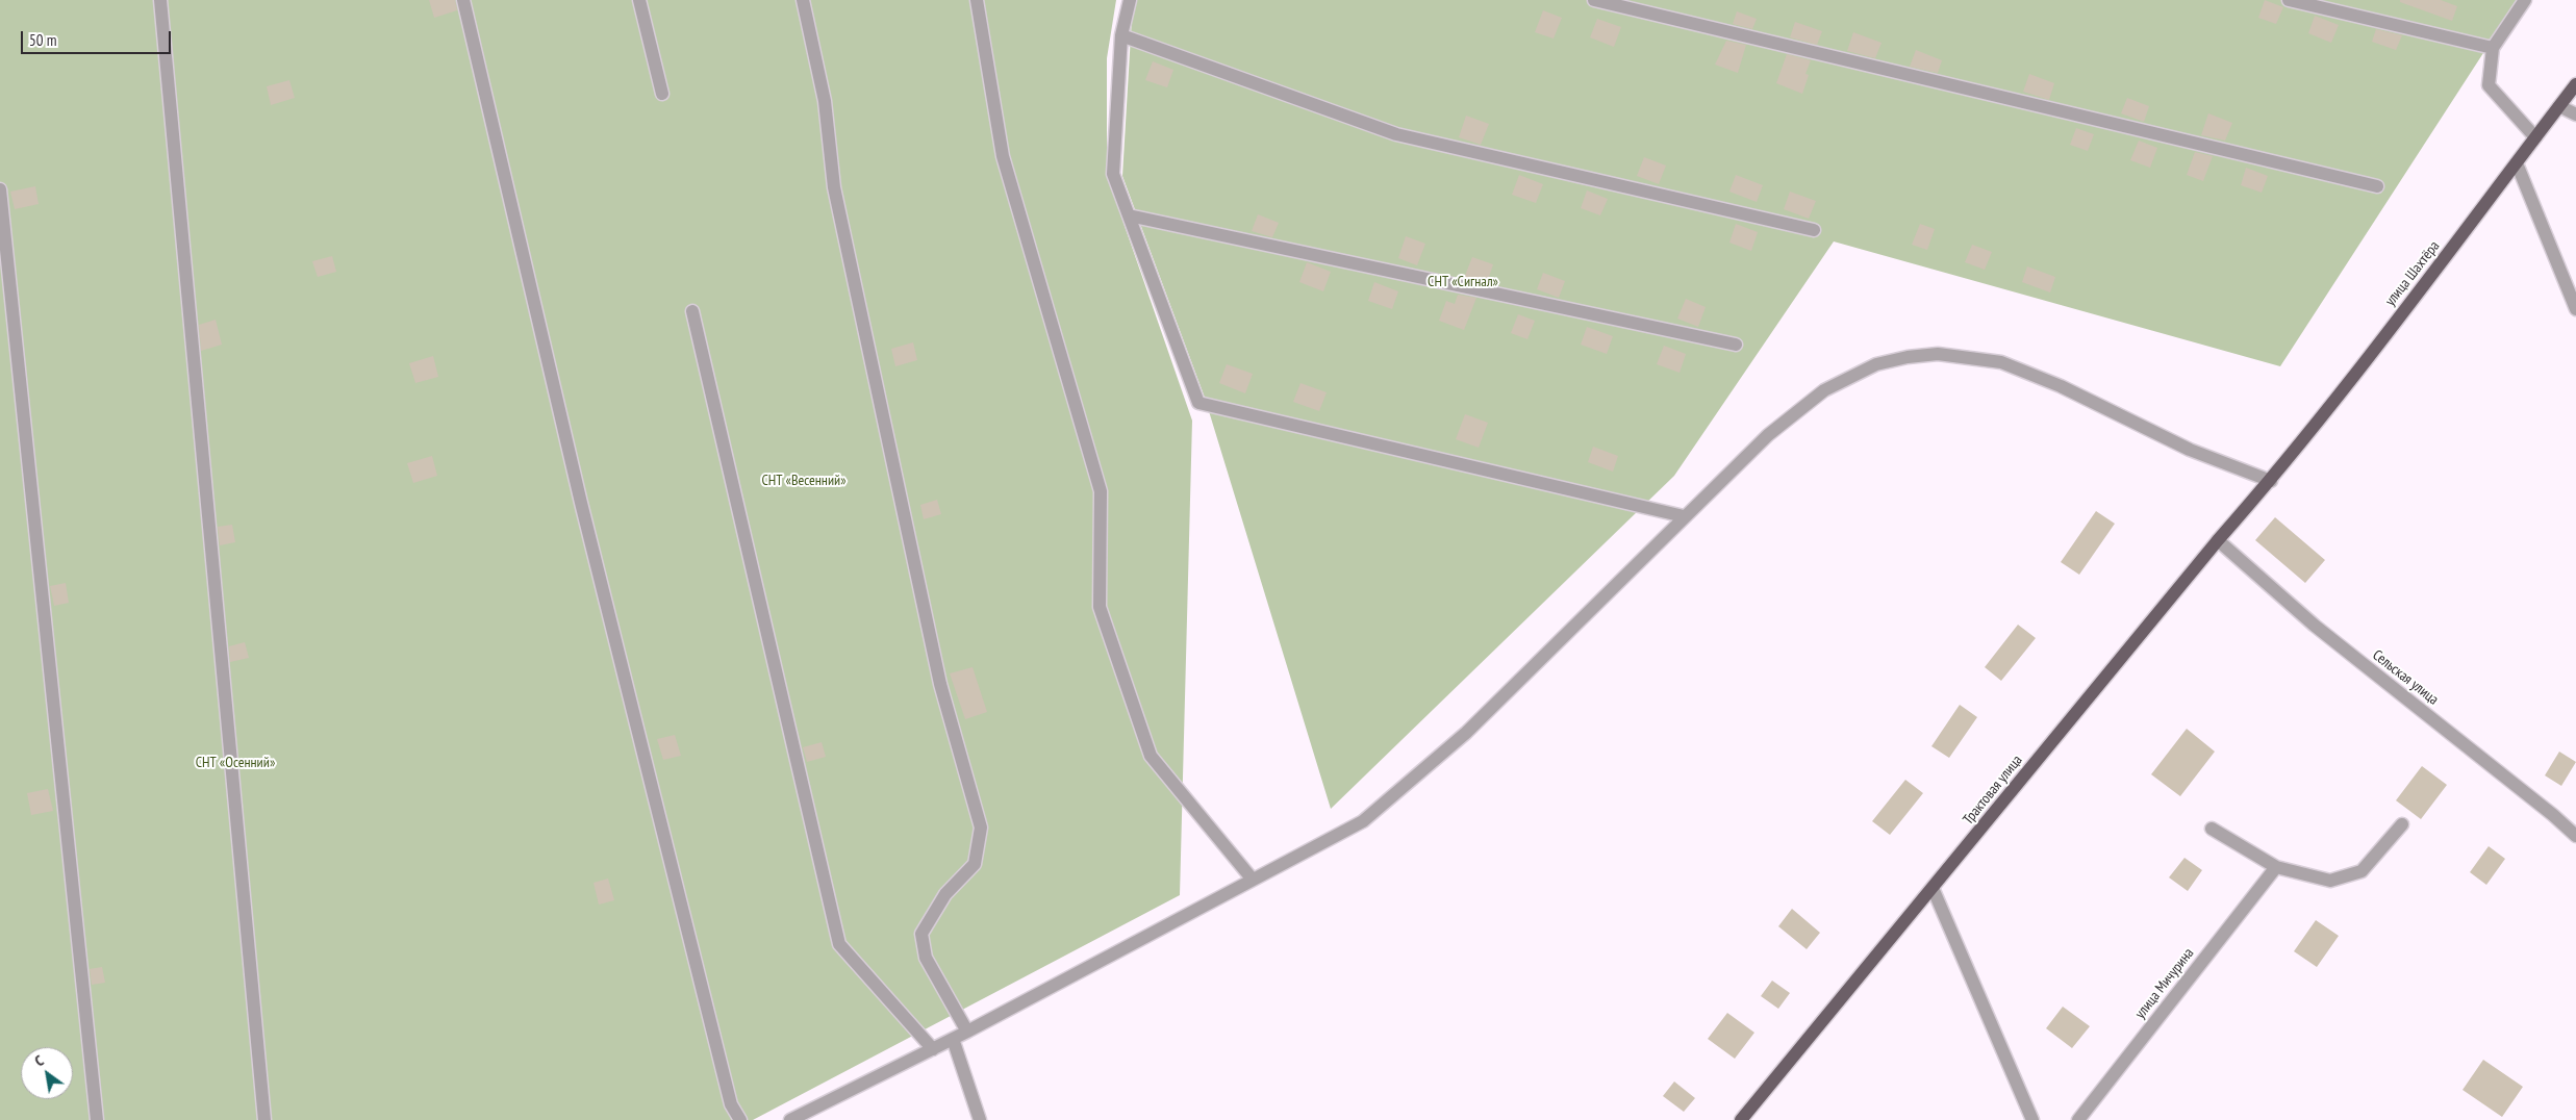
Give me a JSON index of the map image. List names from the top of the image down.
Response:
{
  "streets": {
    "main road": ["улица Шахтёра", "Трактовая улица"],
    "street": ["Сельская улица", "улица Мичурина"]
  },
  "crossings": [
    ["улица Шахтёра", "Трактовая улица"],
    ["Сельская улица", "Трактовая улица"]
  ],
  "parks": ["СНТ «Сигнал»", "СНТ «Весенний»", "СНТ «Осенний»"],
  "scale_bar": "50 m",
  "north": "top left"
}
